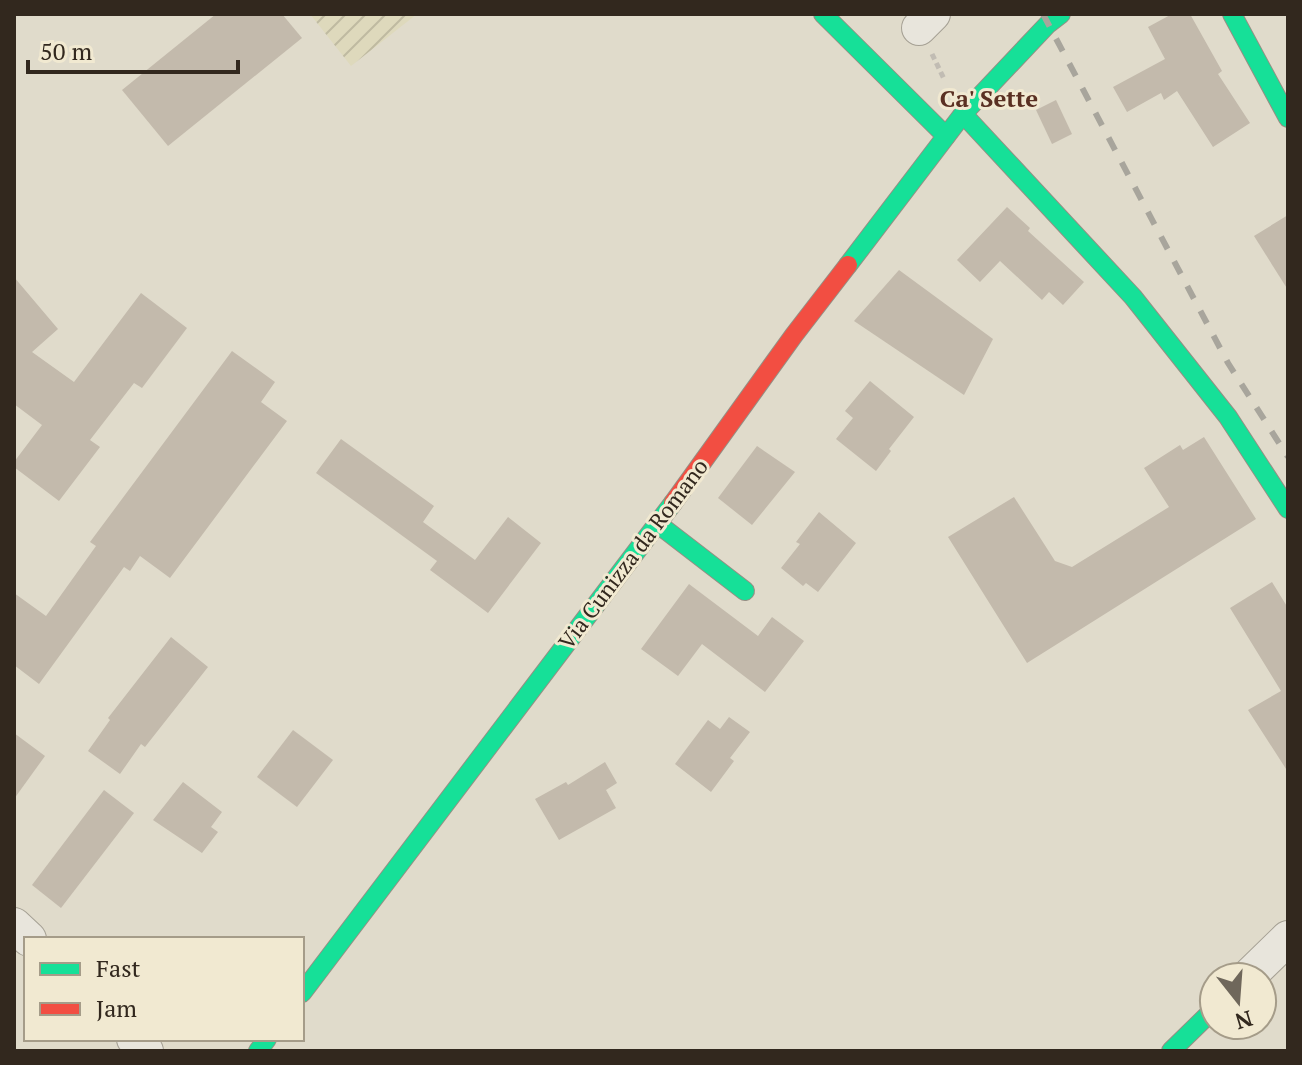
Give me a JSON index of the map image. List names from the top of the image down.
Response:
{
  "streets": {
    "main road": ["Via Cunizza da Romano"]
  },
  "districts": ["Ca' Sette"],
  "legend": ["Fast", "Jam"],
  "scale_bar": "50 m",
  "north": "bottom"
}
